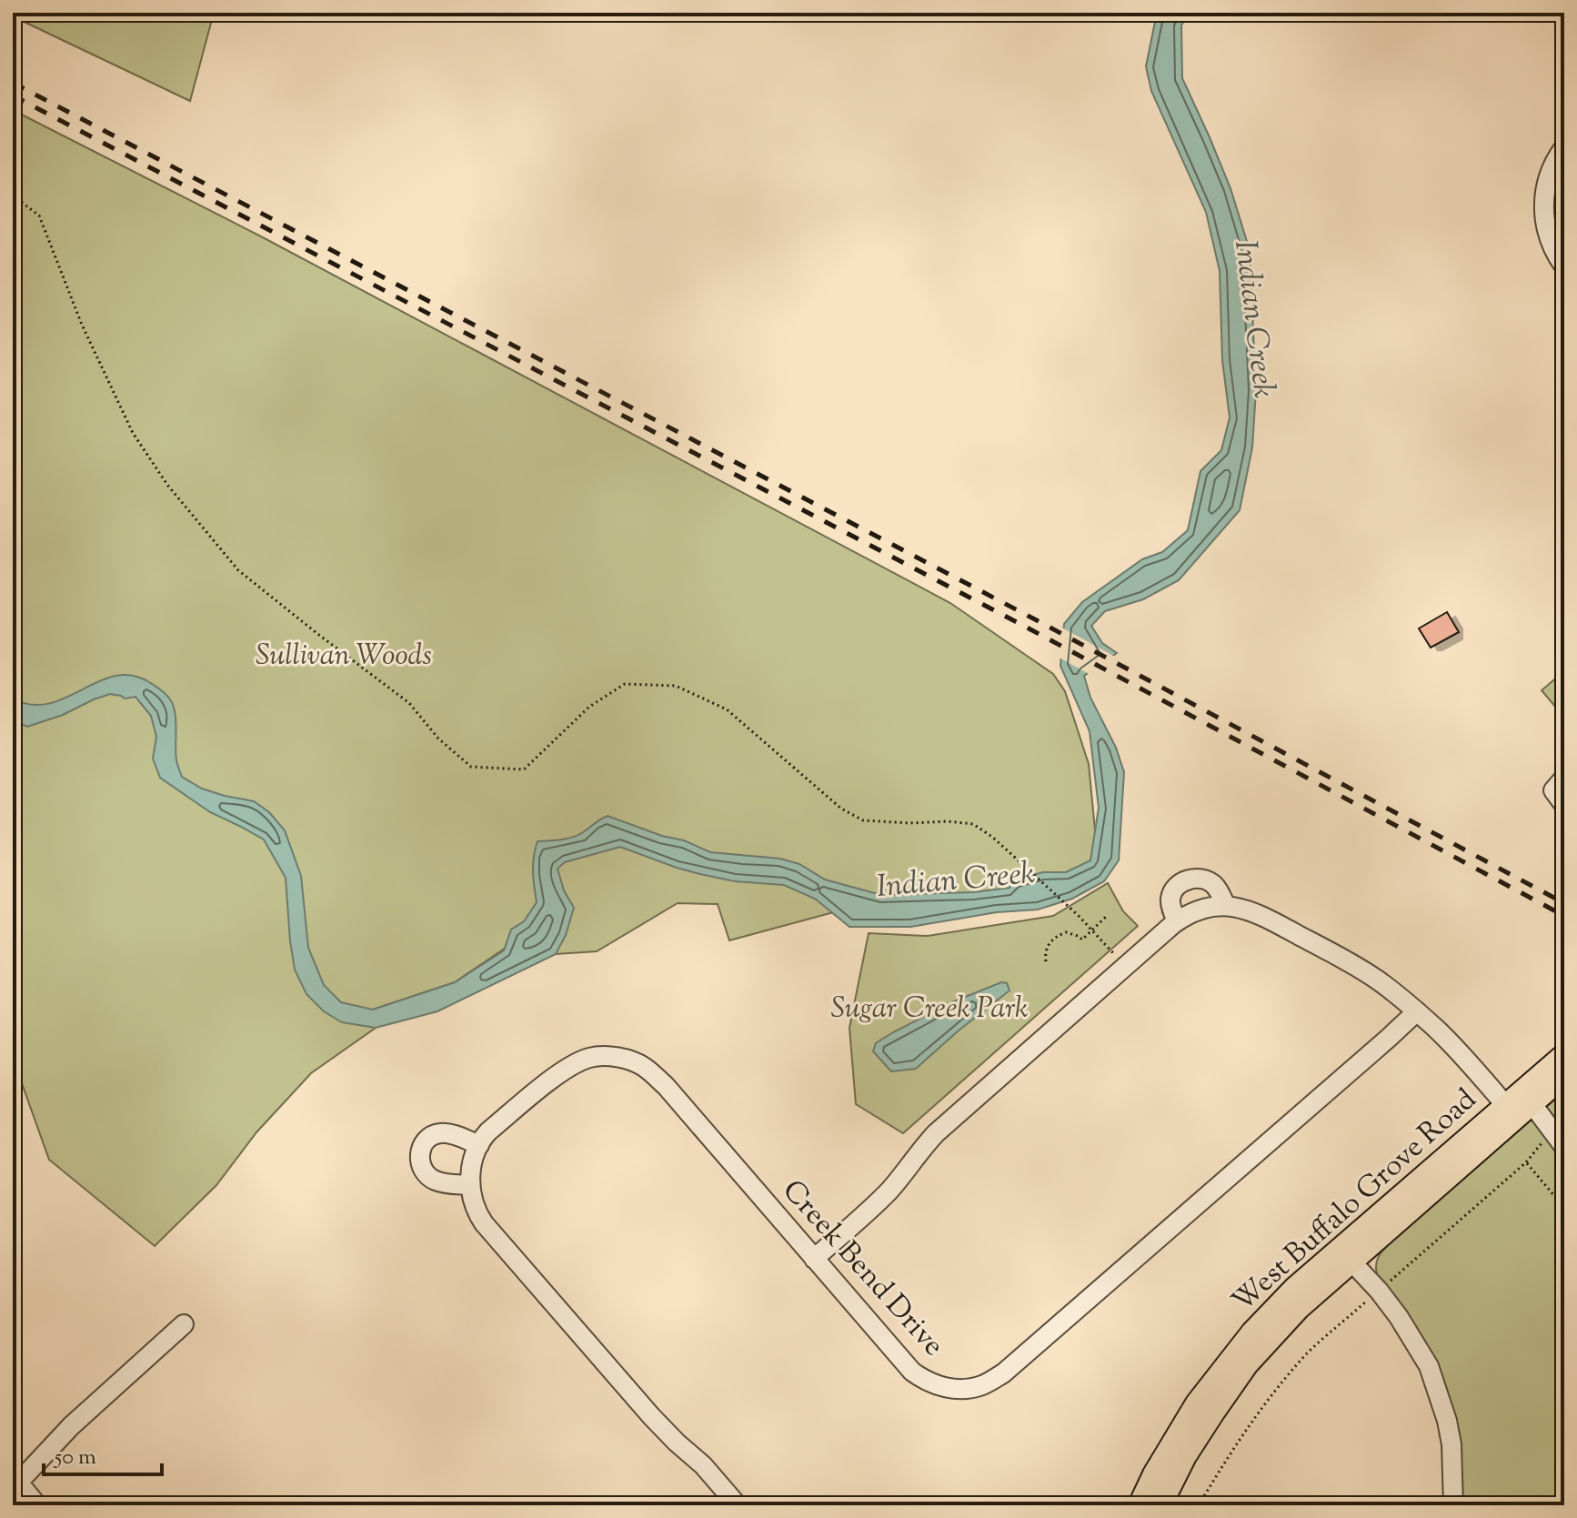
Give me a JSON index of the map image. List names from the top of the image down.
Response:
{
  "streets": {
    "main road": ["West Buffalo Grove Road"],
    "street": ["Creek Bend Drive"]
  },
  "water": ["Indian Creek"],
  "parks": ["Sullivan Woods", "Sugar Creek Park"],
  "scale_bar": "50 m"
}
